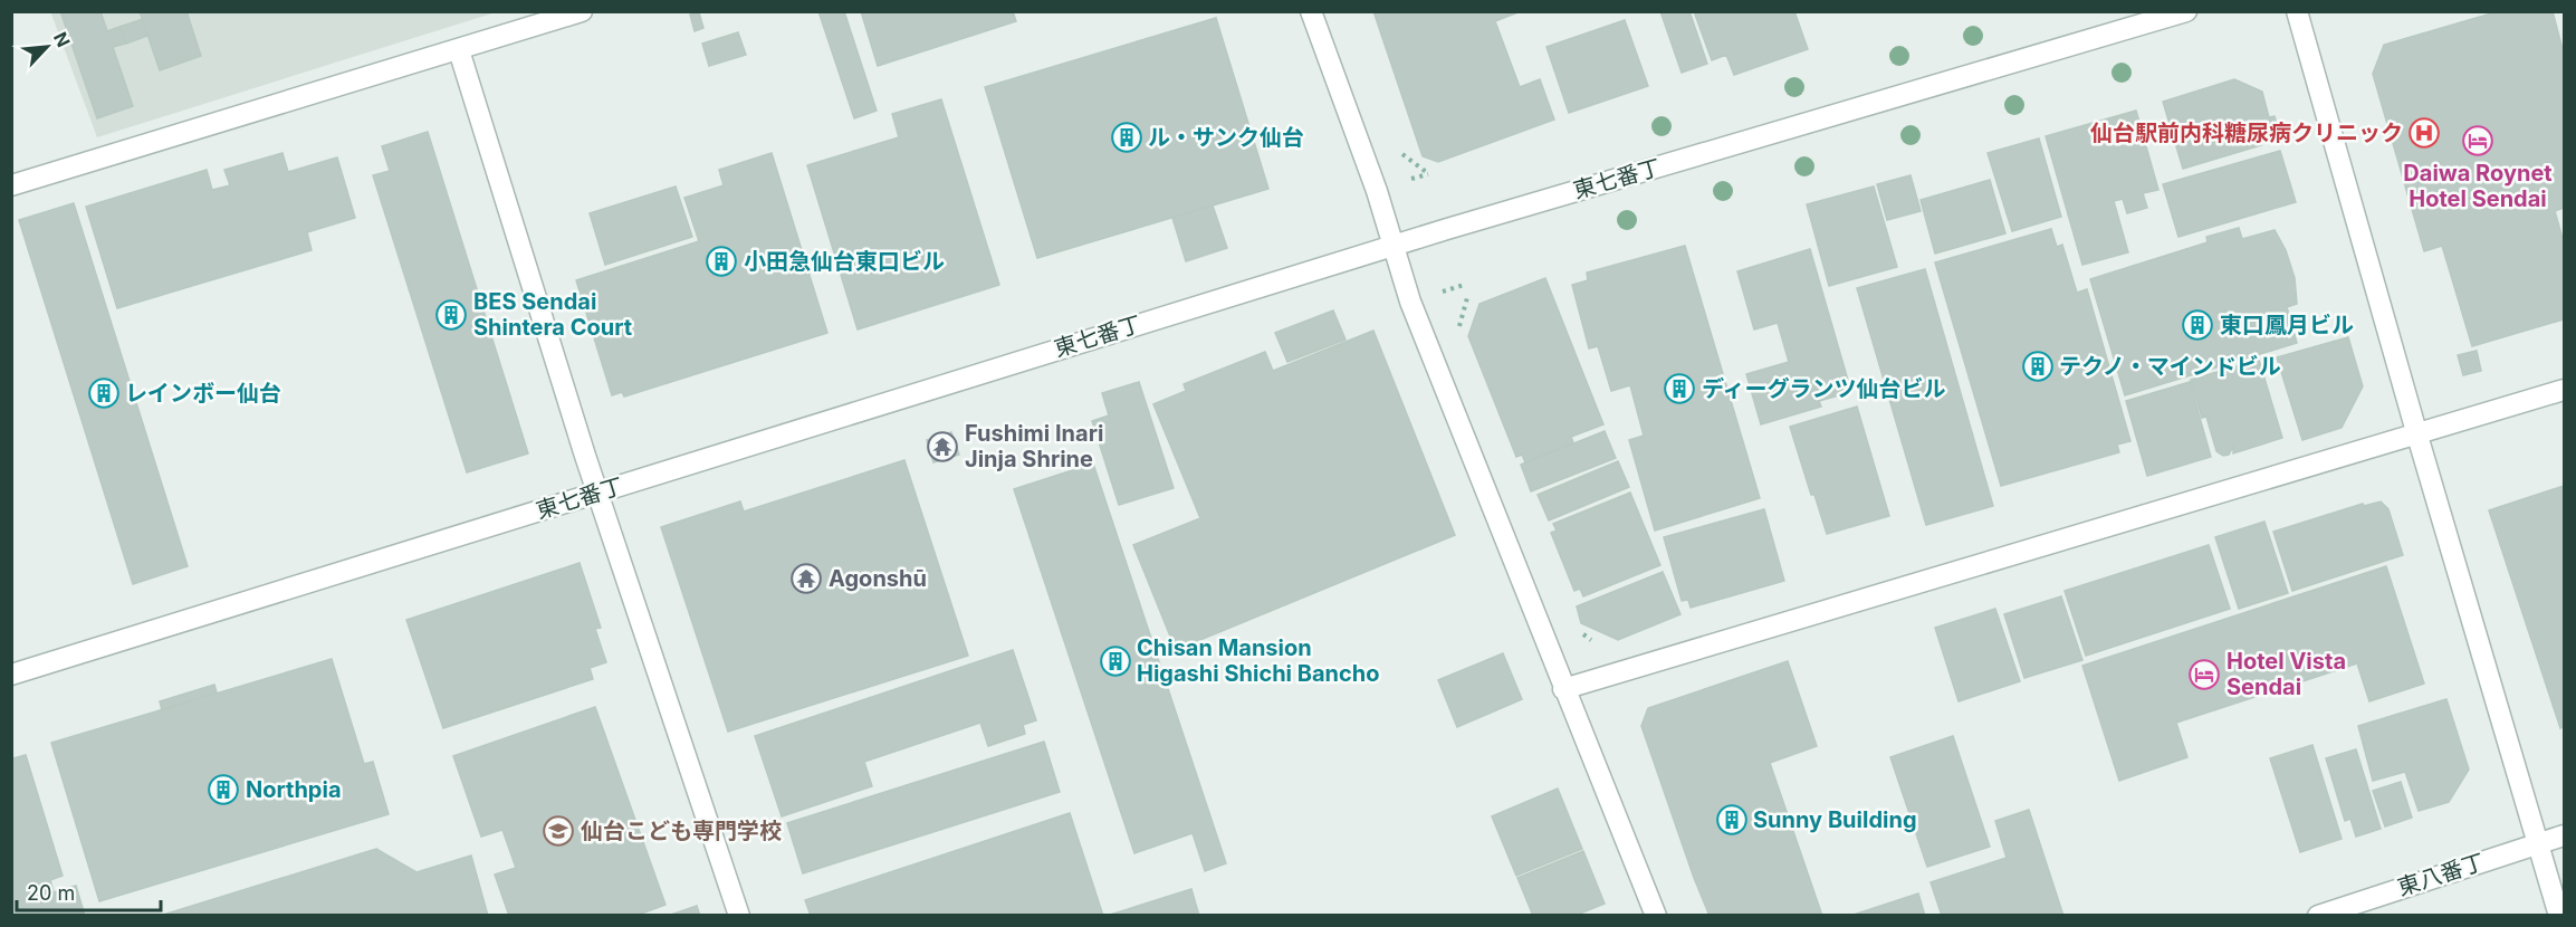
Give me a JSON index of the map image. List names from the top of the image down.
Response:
{
  "streets": {
    "street": ["東七番丁", "東八番丁"]
  },
  "places": {
    "hospital": ["仙台駅前内科糖尿病クリニック"],
    "building": [
      "ル・サンク仙台",
      "小田急仙台東口ビル",
      "BES Sendai Shintera Court",
      "東口鳳月ビル",
      "テクノ・マインドビル",
      "ディーグランツ仙台ビル",
      "レインボー仙台",
      "Chisan Mansion Higashi Shichi Bancho",
      "Northpia",
      "Sunny Building"
    ],
    "hotel": ["Daiwa Roynet Hotel Sendai", "Hotel Vista Sendai"],
    "temple": ["Fushimi Inari Jinja Shrine", "Agonshū"],
    "school or university": ["仙台こども専門学校"]
  },
  "scale_bar": "20 m",
  "north": "top right"
}
